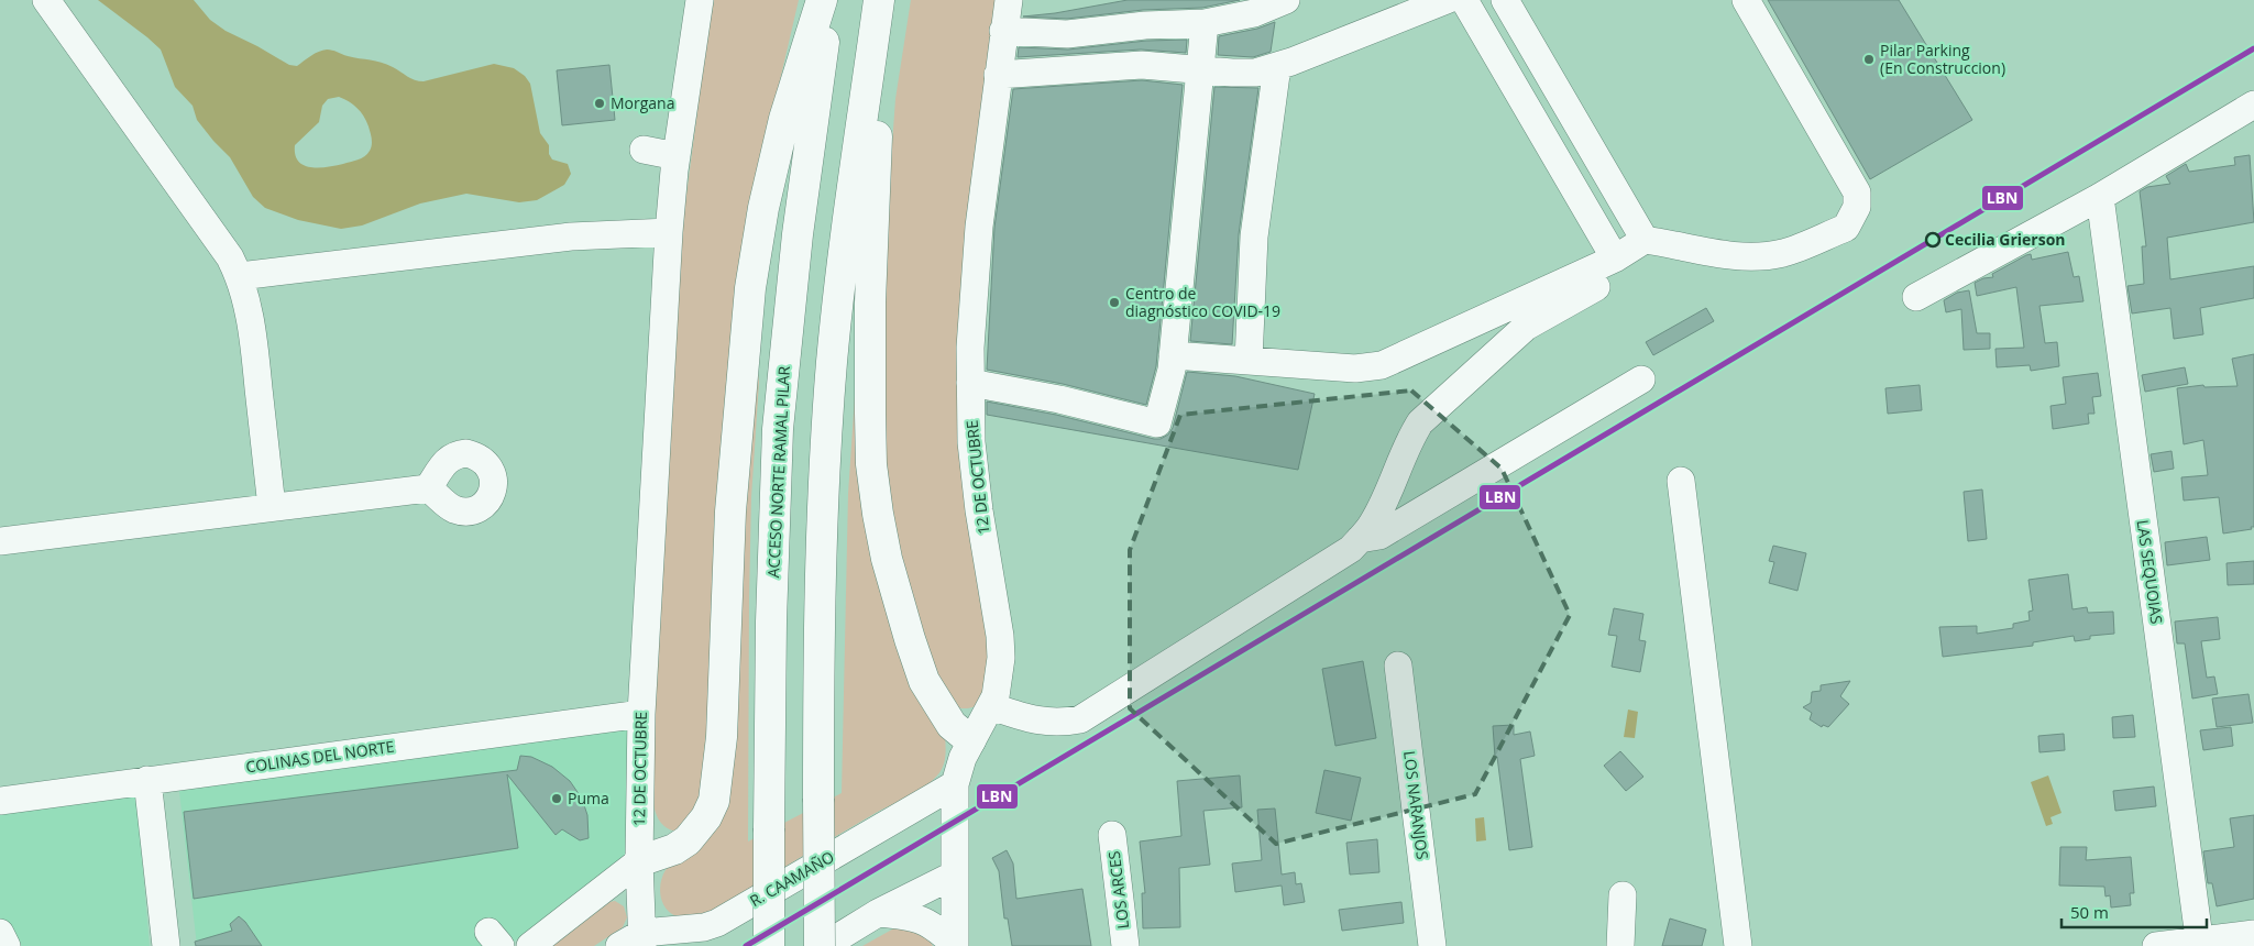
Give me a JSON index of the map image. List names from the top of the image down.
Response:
{
  "streets": {
    "highway": ["ACCESO NORTE RAMAL PILAR"],
    "street": [
      "12 DE OCTUBRE",
      "LAS SEQUOIAS",
      "COLINAS DEL NORTE",
      "LOS NARANJOS",
      "R. CAAMAÑO",
      "LOS ARCES"
    ]
  },
  "crossings": [
    ["12 DE OCTUBRE", "COLINAS DEL NORTE"],
    ["12 DE OCTUBRE", "R. CAAMAÑO"]
  ],
  "places": [
    "Pilar Parking (En Construccion)",
    "Morgana",
    "Cecilia Grierson",
    "Centro de diagnóstico COVID-19",
    "Puma"
  ],
  "lines": ["transit line LBN"],
  "scale_bar": "50 m"
}
